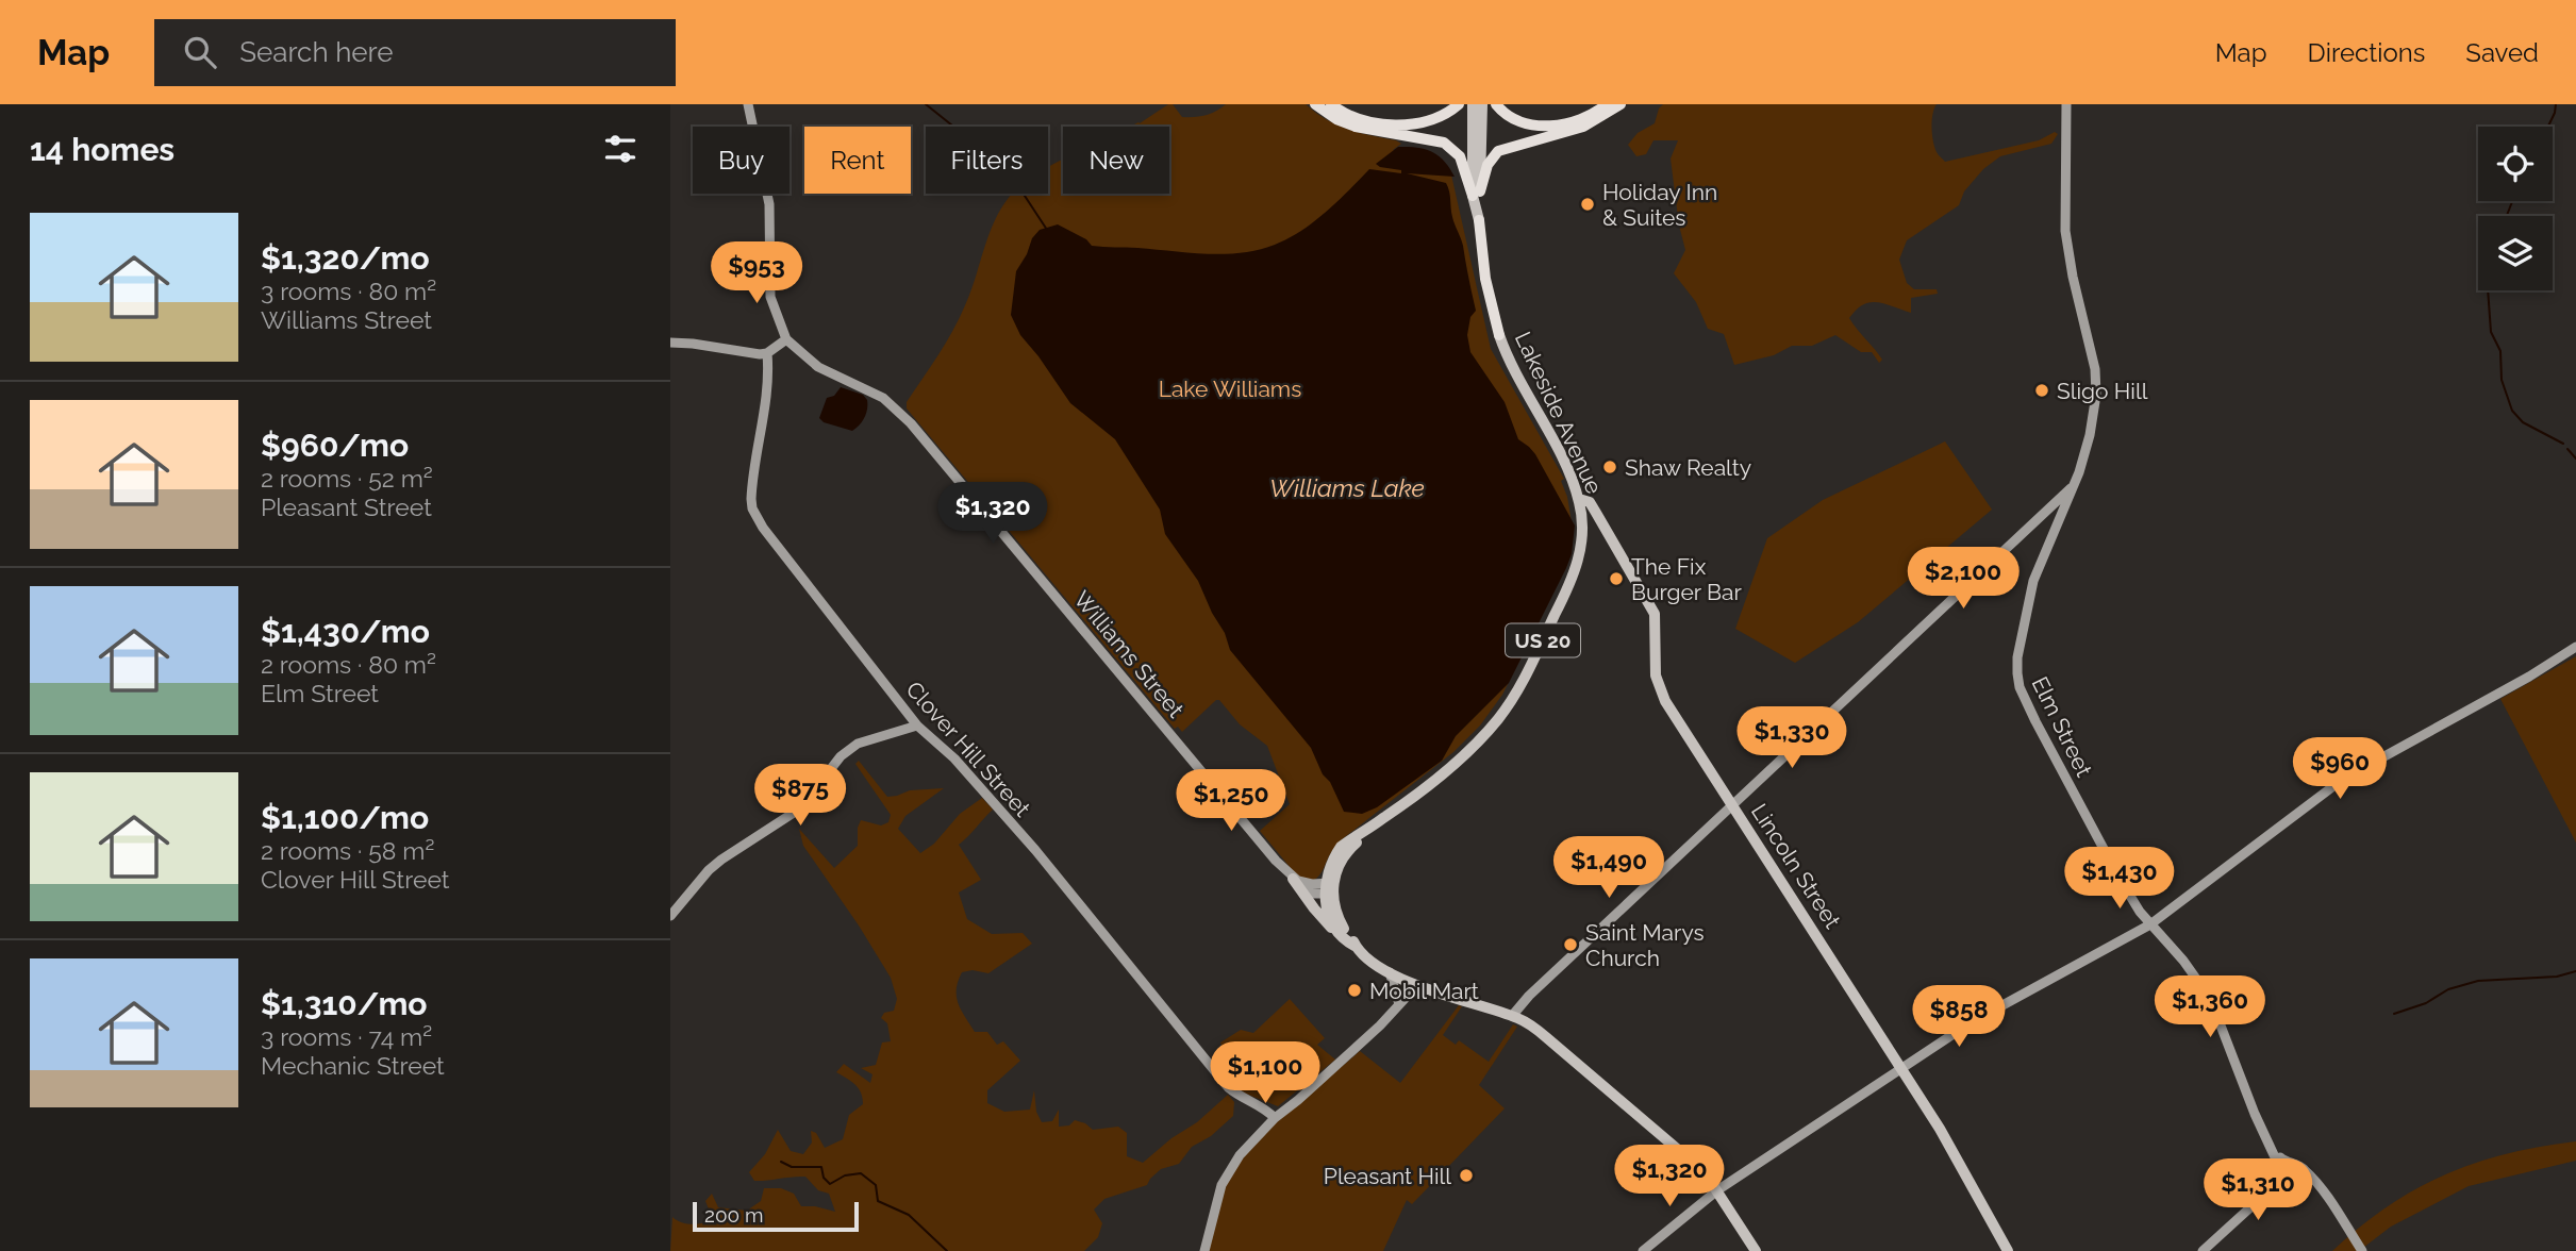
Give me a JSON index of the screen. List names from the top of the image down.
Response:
{
  "streets": {
    "highway": ["Lakeside Avenue", "US 20"],
    "main road": ["Lincoln Street"],
    "street": ["Williams Street", "Elm Street", "Clover Hill Street"]
  },
  "crossings": [
    ["Lakeside Avenue", "Lincoln Street"]
  ],
  "water": ["Williams Lake"],
  "parks": ["Lake Williams"],
  "places": [
    "Holiday Inn & Suites",
    "Sligo Hill",
    "Shaw Realty",
    "The Fix Burger Bar",
    "Saint Marys Church",
    "Mobil Mart",
    "Pleasant Hill"
  ],
  "scale_bar": "200 m",
  "page": {
    "header": "Map",
    "search": "Search here",
    "nav": ["Map", "Directions", "Saved"],
    "heading": "14 homes",
    "chip": [
      "Buy",
      "Rent",
      "Filters",
      "New"
    ],
    "list": [
      {
        "name": "$1,320/mo",
        "note": "3 rooms · 80 m² · Williams Street"
      },
      {
        "name": "$960/mo",
        "note": "2 rooms · 52 m² · Pleasant Street"
      },
      {
        "name": "$1,430/mo",
        "note": "2 rooms · 80 m² · Elm Street"
      },
      {
        "name": "$1,100/mo",
        "note": "2 rooms · 58 m² · Clover Hill Street"
      },
      {
        "name": "$1,310/mo",
        "note": "3 rooms · 74 m² · Mechanic Street"
      }
    ],
    "price": [
      "$953",
      "$1,320",
      "$2,100",
      "$1,330",
      "$960",
      "$875",
      "$1,250",
      "$1,490",
      "$1,430",
      "$1,360",
      "$858",
      "$1,100",
      "$1,320",
      "$1,310"
    ],
    "scale": "200 m"
  }
}
